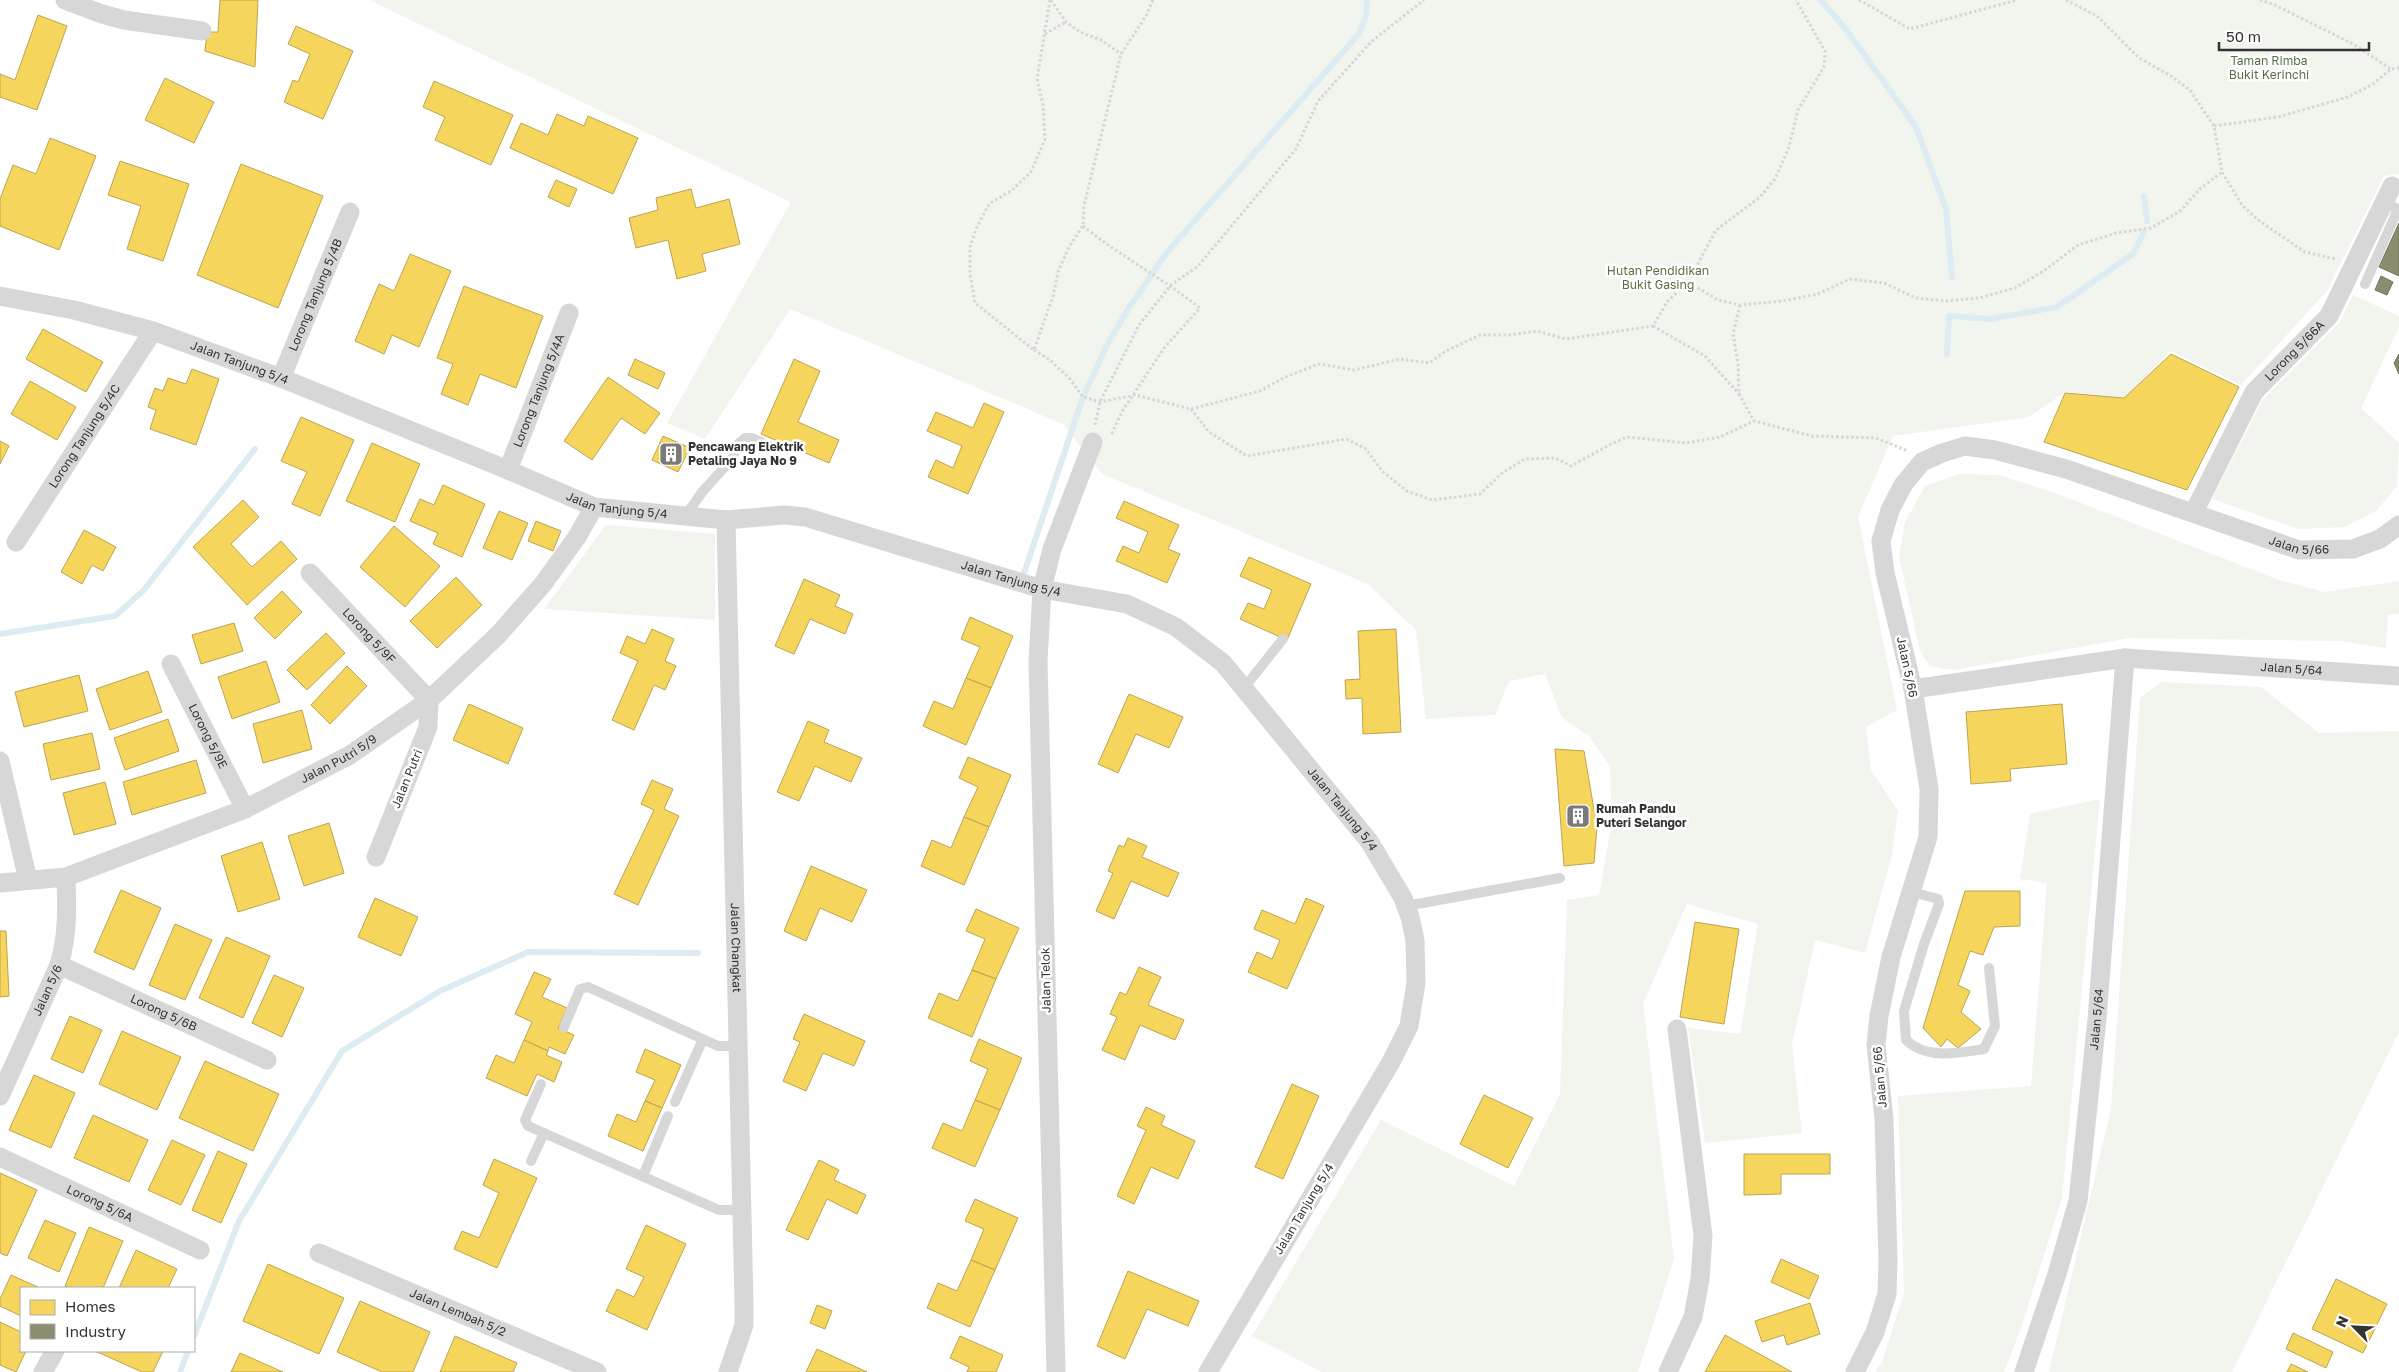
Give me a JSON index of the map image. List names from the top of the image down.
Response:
{
  "streets": {
    "street": [
      "Lorong Tanjung 5/4B",
      "Lorong 5/66A",
      "Jalan Tanjung 5/4",
      "Lorong Tanjung 5/4A",
      "Lorong Tanjung 5/4C",
      "Jalan 5/66",
      "Lorong 5/9F",
      "Jalan 5/64",
      "Lorong 5/9E",
      "Jalan Putri 5/9",
      "Jalan Putri",
      "Jalan Changkat",
      "Jalan Telok",
      "Jalan 5/6",
      "Lorong 5/6B",
      "Lorong 5/6A",
      "Jalan Lembah 5/2"
    ]
  },
  "crossings": [
    ["Lorong Tanjung 5/4B", "Jalan Tanjung 5/4"],
    ["Lorong 5/66A", "Jalan 5/66"],
    ["Jalan Tanjung 5/4", "Lorong Tanjung 5/4A"],
    ["Jalan Tanjung 5/4", "Lorong Tanjung 5/4C"],
    ["Jalan Tanjung 5/4", "Jalan Putri 5/9"],
    ["Jalan Tanjung 5/4", "Jalan Changkat"],
    ["Jalan Tanjung 5/4", "Jalan Telok"],
    ["Jalan 5/66", "Jalan 5/64"],
    ["Lorong 5/9F", "Jalan Putri 5/9"],
    ["Lorong 5/9F", "Jalan Putri"],
    ["Lorong 5/9E", "Jalan Putri 5/9"],
    ["Jalan Putri 5/9", "Jalan Putri"],
    ["Jalan Putri 5/9", "Jalan 5/6"],
    ["Jalan 5/6", "Lorong 5/6B"]
  ],
  "parks": ["Taman Rimba Bukit Kerinchi", "Hutan Pendidikan Bukit Gasing"],
  "places": {
    "building": ["Pencawang Elektrik Petaling Jaya No 9", "Rumah Pandu Puteri Selangor"]
  },
  "legend": ["Homes", "Industry"],
  "scale_bar": "50 m",
  "north": "top left"
}
